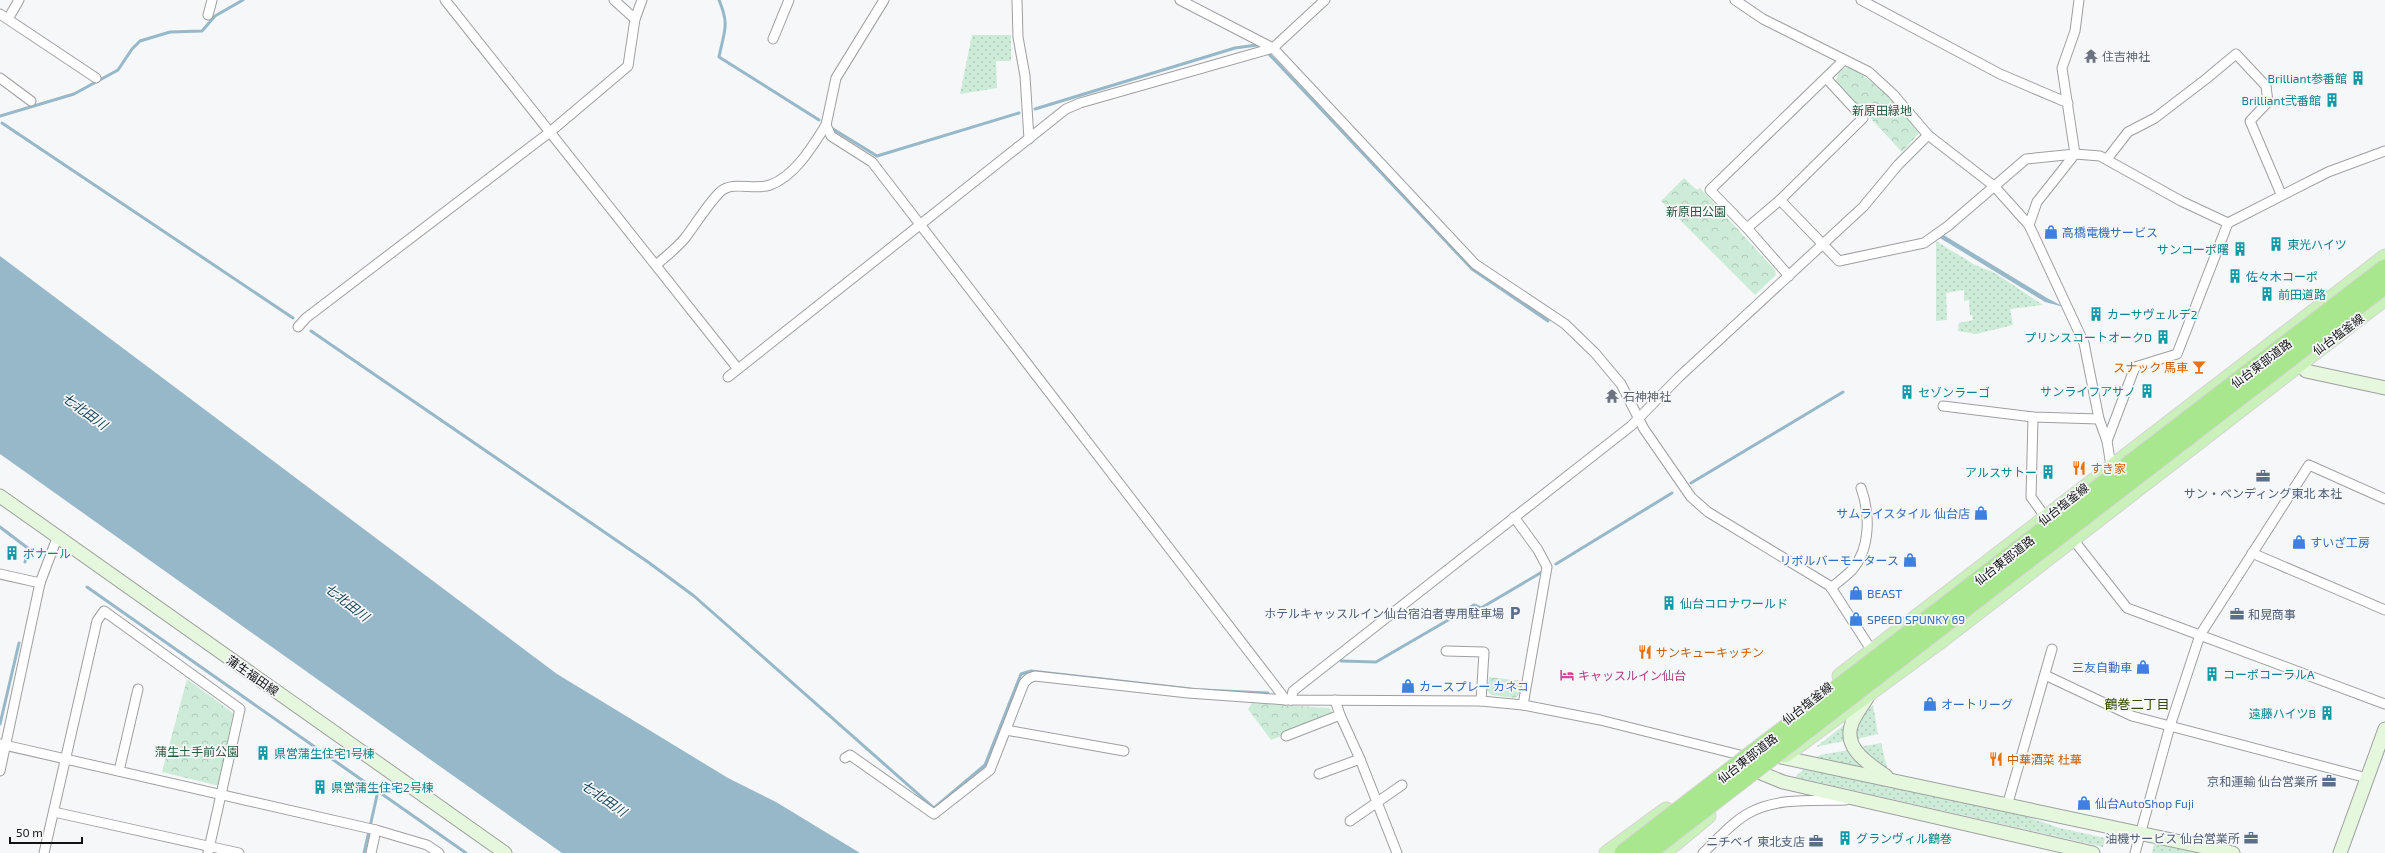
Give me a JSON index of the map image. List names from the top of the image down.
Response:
{
  "streets": {
    "highway": ["仙台東部道路"],
    "main road": ["仙台塩釜線"],
    "street": ["蒲生福田線"]
  },
  "districts": ["鶴巻二丁目"],
  "water": ["七北田川"],
  "parks": ["新原田緑地", "新原田公園", "蒲生土手前公園"],
  "places": {
    "temple": ["住吉神社", "石神神社"],
    "building": [
      "Brilliant参番館",
      "Brilliant弐番館",
      "東光ハイツ",
      "サンコーポ曙",
      "佐々木コーポ",
      "前田道路",
      "カーサヴェルデ2",
      "プリンスコートオークD",
      "サンライフアサノ",
      "セゾンラーゴ",
      "アルスサトー",
      "ボナール",
      "仙台コロナワールド",
      "コーポコーラルA",
      "遠藤ハイツB",
      "県営蒲生住宅1号棟",
      "県営蒲生住宅2号棟",
      "グランヴィル鶴巻"
    ],
    "shop": [
      "高橋電機サービス",
      "サムライスタイル 仙台店",
      "すいざ工房",
      "リボルバーモータース",
      "BEAST",
      "SPEED SPUNKY 69",
      "三友自動車",
      "カースプレー カネコ",
      "オートリーグ",
      "仙台AutoShop Fuji"
    ],
    "bar": ["スナック 馬車"],
    "restaurant": ["すき家", "サンキューキッチン", "中華酒菜 杜華"],
    "office": [
      "サン・ベンディング東北 本社",
      "和晃商事",
      "京和運輸 仙台営業所",
      "油機サービス 仙台営業所",
      "ニチベイ 東北支店"
    ],
    "parking": ["ホテルキャッスルイン仙台宿泊者専用駐車場"],
    "hotel": ["キャッスルイン仙台"]
  },
  "scale_bar": "50 m"
}
